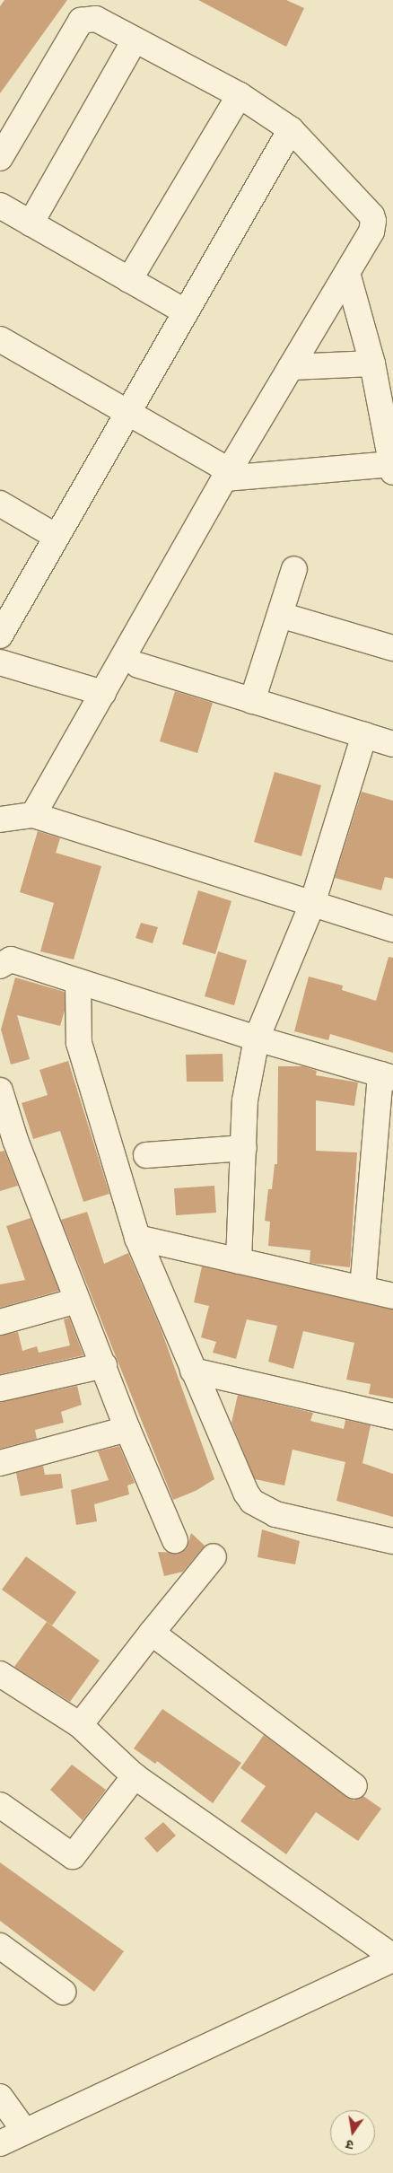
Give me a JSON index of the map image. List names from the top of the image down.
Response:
{
  "north": "bottom"
}
